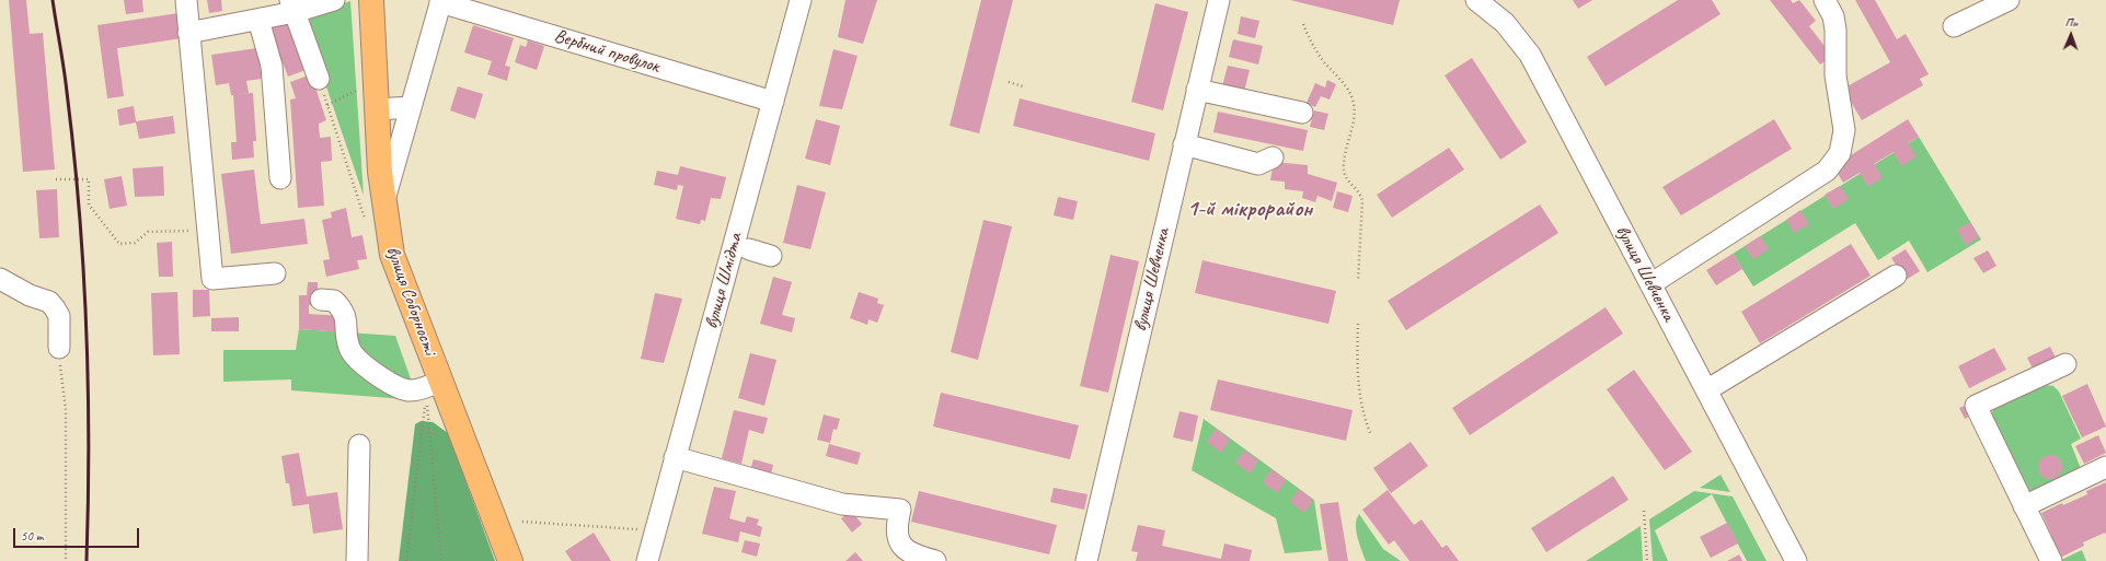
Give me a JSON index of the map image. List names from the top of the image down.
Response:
{
  "streets": {
    "main road": ["вулиця Соборності"],
    "street": ["Вербний провулок", "вулиця Шевченка", "вулиця Шмідта"]
  },
  "crossings": [
    ["Вербний провулок", "вулиця Шмідта"]
  ],
  "districts": ["1-й мікрорайон"],
  "scale_bar": "50 m",
  "north": "top"
}
